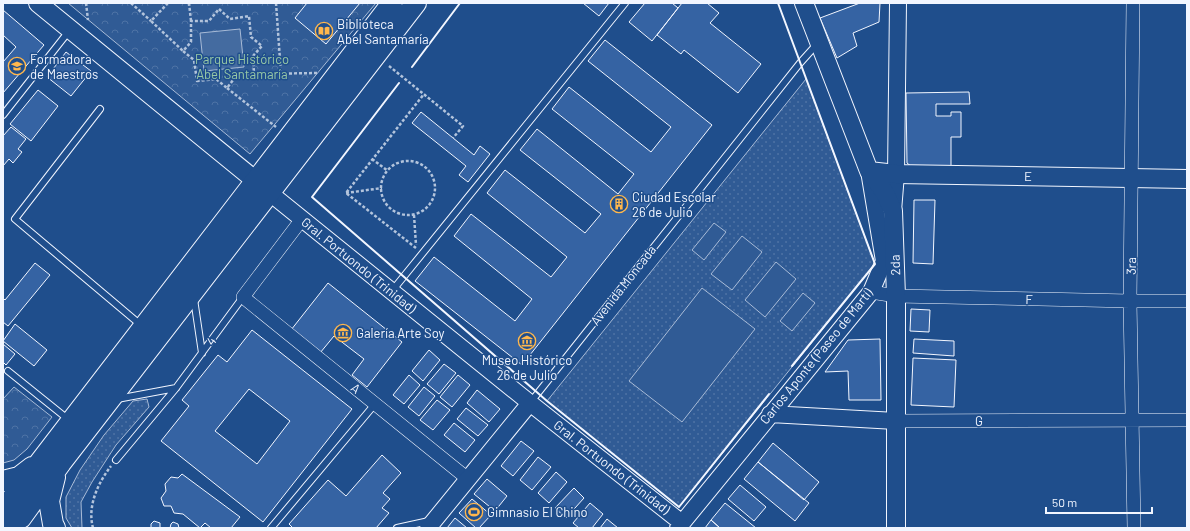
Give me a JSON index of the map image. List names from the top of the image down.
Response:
{
  "streets": {
    "main road": [
      "E",
      "Gral. Portuondo (Trinidad)",
      "2da",
      "Carlos Aponte (Paseo de Martí)"
    ],
    "street": [
      "3ra",
      "Avenida Moncada",
      "F",
      "4",
      "A",
      "G"
    ]
  },
  "crossings": [
    ["E", "2da"],
    ["E", "3ra"],
    ["E", "Carlos Aponte (Paseo de Martí)"],
    ["Gral. Portuondo (Trinidad)", "Avenida Moncada"],
    ["Gral. Portuondo (Trinidad)", "4"],
    ["Gral. Portuondo (Trinidad)", "Carlos Aponte (Paseo de Martí)"],
    ["2da", "F"],
    ["2da", "G"],
    ["3ra", "F"],
    ["3ra", "G"],
    ["Avenida Moncada", "Carlos Aponte (Paseo de Martí)"],
    ["Avenida Moncada", "A"],
    ["F", "Carlos Aponte (Paseo de Martí)"],
    ["4", "A"],
    ["Carlos Aponte (Paseo de Martí)", "G"]
  ],
  "parks": ["Parque Histórico Abel Santamaría"],
  "places": {
    "library": ["Biblioteca Abel Santamaría"],
    "school or university": ["Formadora de Maestros"],
    "building": ["Ciudad Escolar 26 de Julio"],
    "museum": ["Galería Arte Soy", "Museo Histórico 26 de Julio"],
    "sports": ["Gimnasio El Chino"]
  },
  "scale_bar": "50 m"
}
